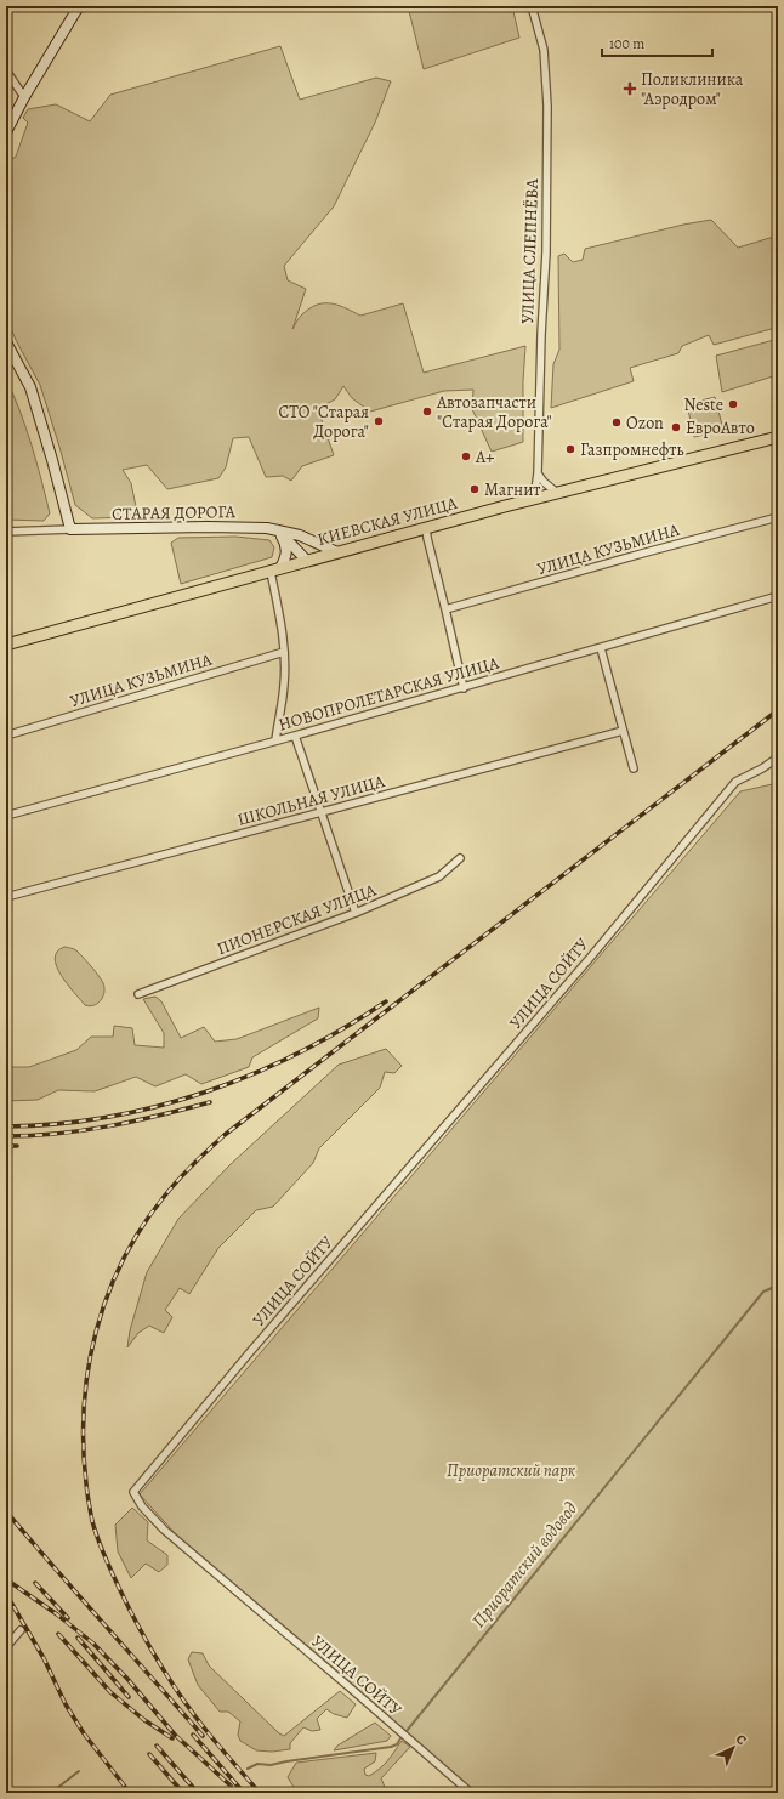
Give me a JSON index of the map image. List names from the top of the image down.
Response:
{
  "streets": {
    "main road": ["КИЕВСКАЯ УЛИЦА"],
    "street": [
      "УЛИЦА СЛЕПНЁВА",
      "СТАРАЯ ДОРОГА",
      "УЛИЦА КУЗЬМИНА",
      "НОВОПРОЛЕТАРСКАЯ УЛИЦА",
      "ШКОЛЬНАЯ УЛИЦА",
      "ПИОНЕРСКАЯ УЛИЦА",
      "УЛИЦА СОЙТУ"
    ]
  },
  "crossings": [
    ["УЛИЦА СЛЕПНЁВА", "КИЕВСКАЯ УЛИЦА"],
    ["СТАРАЯ ДОРОГА", "КИЕВСКАЯ УЛИЦА"]
  ],
  "water": ["Приоратский водовод"],
  "parks": ["Приоратский парк"],
  "places": {
    "health": ["Поликлиника \"Аэродром\""],
    "other": [
      "Neste",
      "Автозапчасти \"Старая Дорога\"",
      "СТО \"Старая Дорога\"",
      "Ozon",
      "ЕвроАвто",
      "Газпромнефть",
      "А+",
      "Магнит"
    ]
  },
  "scale_bar": "100 m",
  "north": "top right"
}
